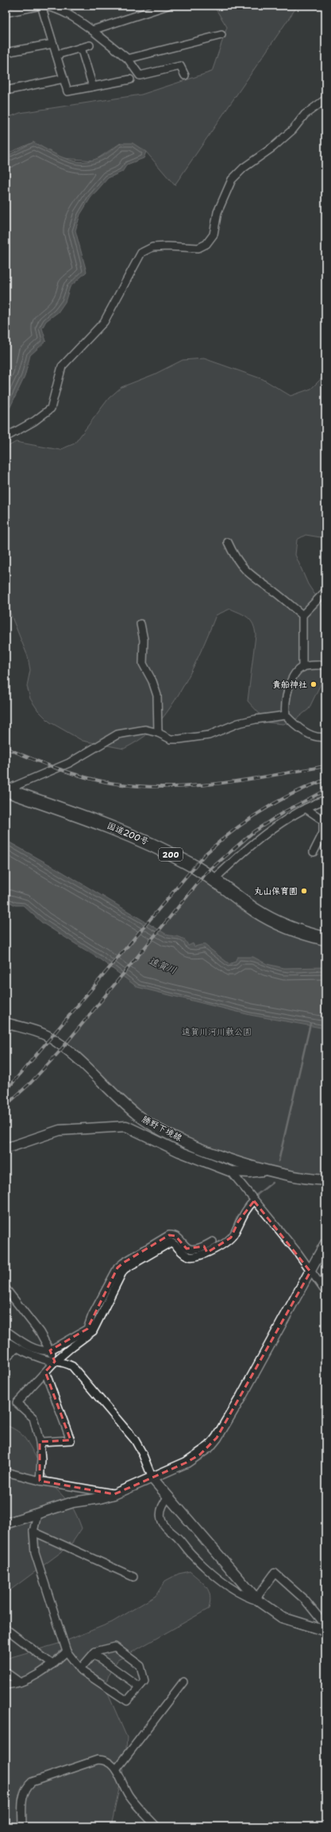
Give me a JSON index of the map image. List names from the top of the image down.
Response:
{
  "streets": {
    "highway": ["国道200号", "200"],
    "street": ["勝野下境線"]
  },
  "water": ["遠賀川"],
  "parks": ["遠賀川河川敷公園"],
  "places": ["貴船神社", "丸山保育園"]
}
